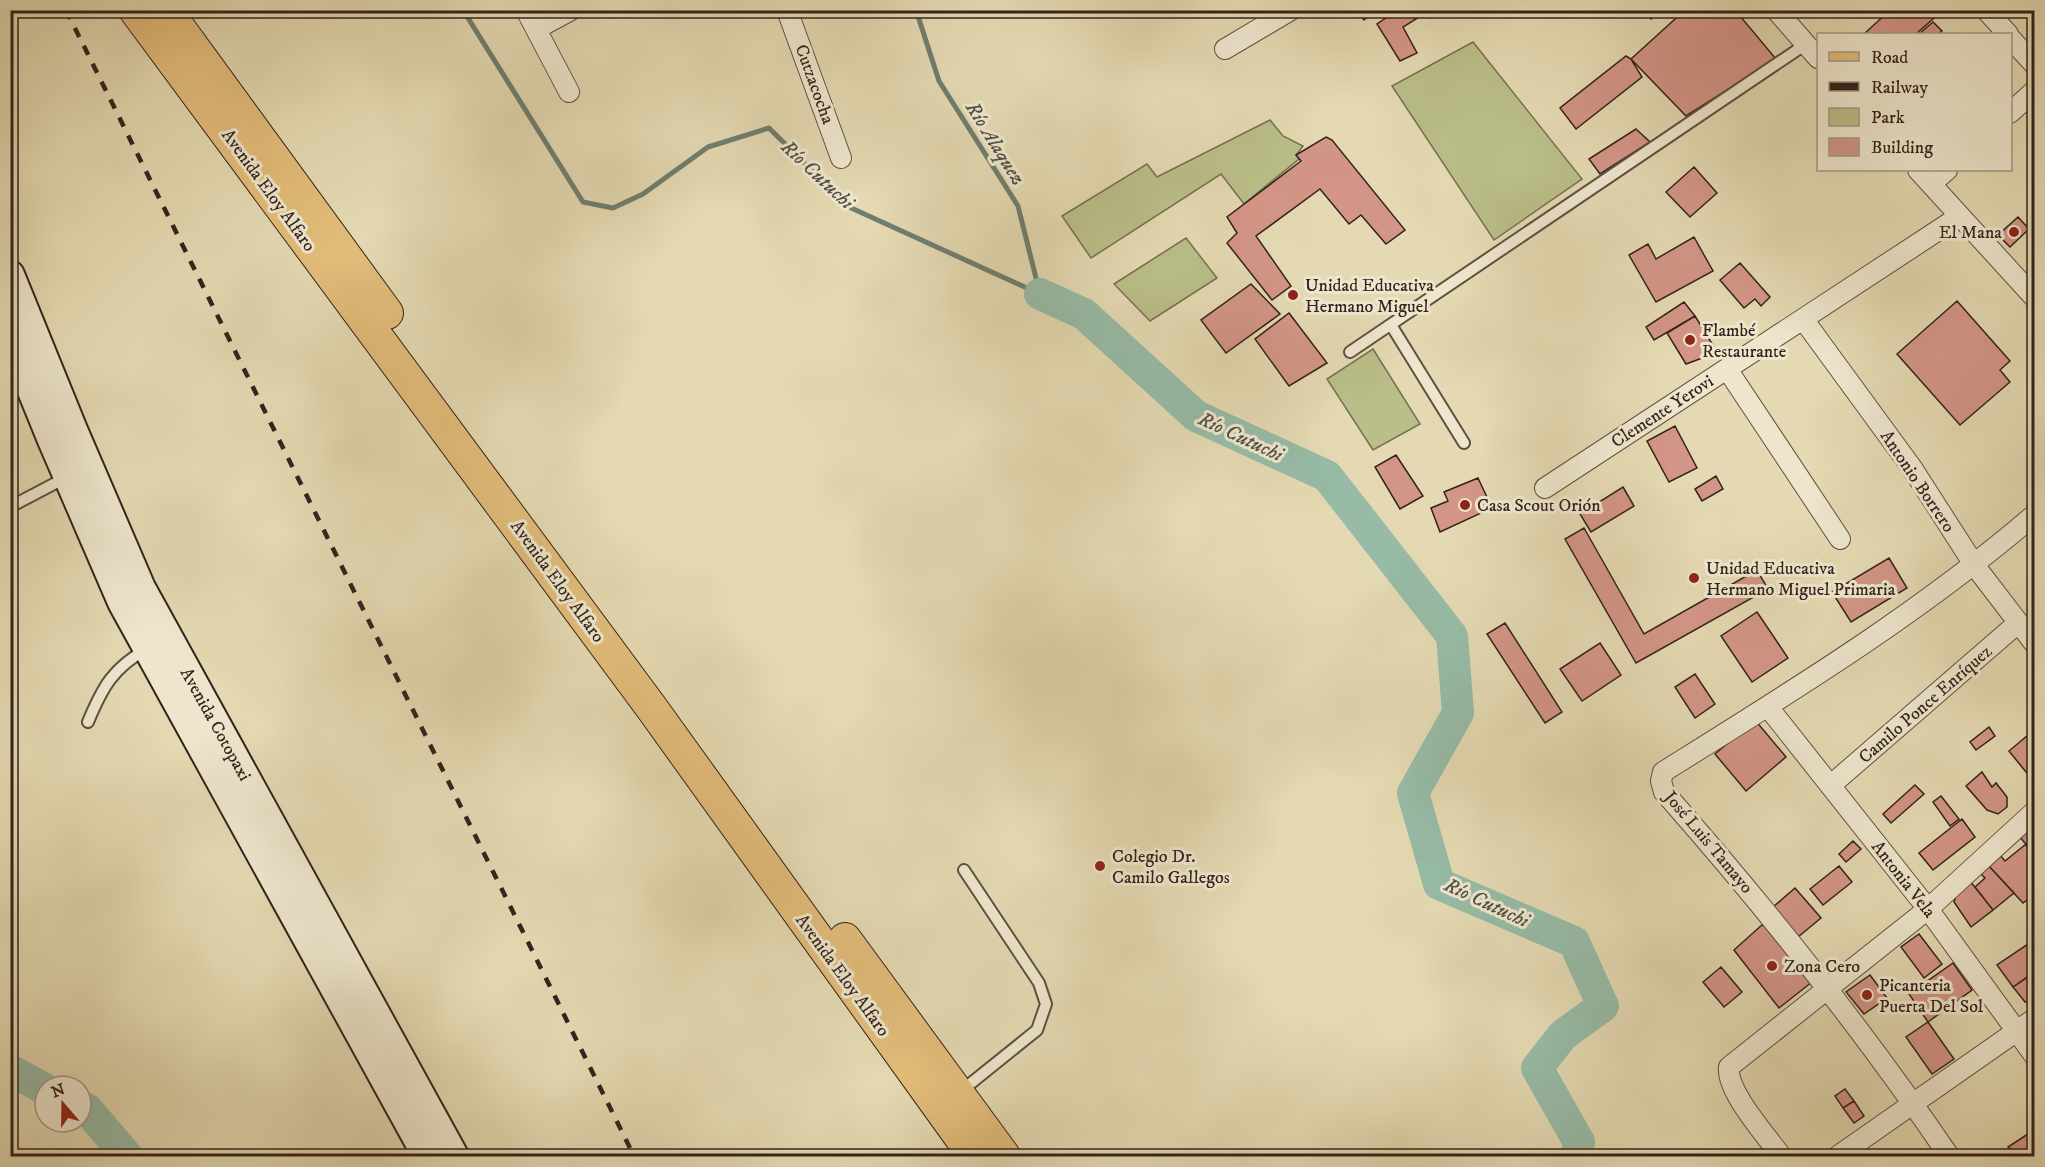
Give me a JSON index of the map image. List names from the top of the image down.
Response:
{
  "streets": {
    "main road": ["Avenida Eloy Alfaro", "Avenida Cotopaxi"],
    "street": [
      "Cutzacocha",
      "Clemente Yerovi",
      "Antonio Borrero",
      "Camilo Ponce Enríquez",
      "José Luis Tamayo",
      "Antonia Vela"
    ]
  },
  "crossings": [
    ["Clemente Yerovi", "Antonio Borrero"],
    ["Antonio Borrero", "Camilo Ponce Enríquez"],
    ["Antonio Borrero", "José Luis Tamayo"],
    ["Camilo Ponce Enríquez", "Antonia Vela"],
    ["José Luis Tamayo", "Antonia Vela"]
  ],
  "water": ["Río Alaquez", "Río Cutuchi"],
  "places": [
    "El Mana",
    "Unidad Educativa Hermano Miguel",
    "Flambé Restaurante",
    "Casa Scout Orión",
    "Unidad Educativa Hermano Miguel Primaria",
    "Colegio Dr. Camilo Gallegos",
    "Zona Cero",
    "Picanteria Puerta Del Sol"
  ],
  "legend": [
    "Road",
    "Railway",
    "Park",
    "Building"
  ],
  "north": "top"
}
